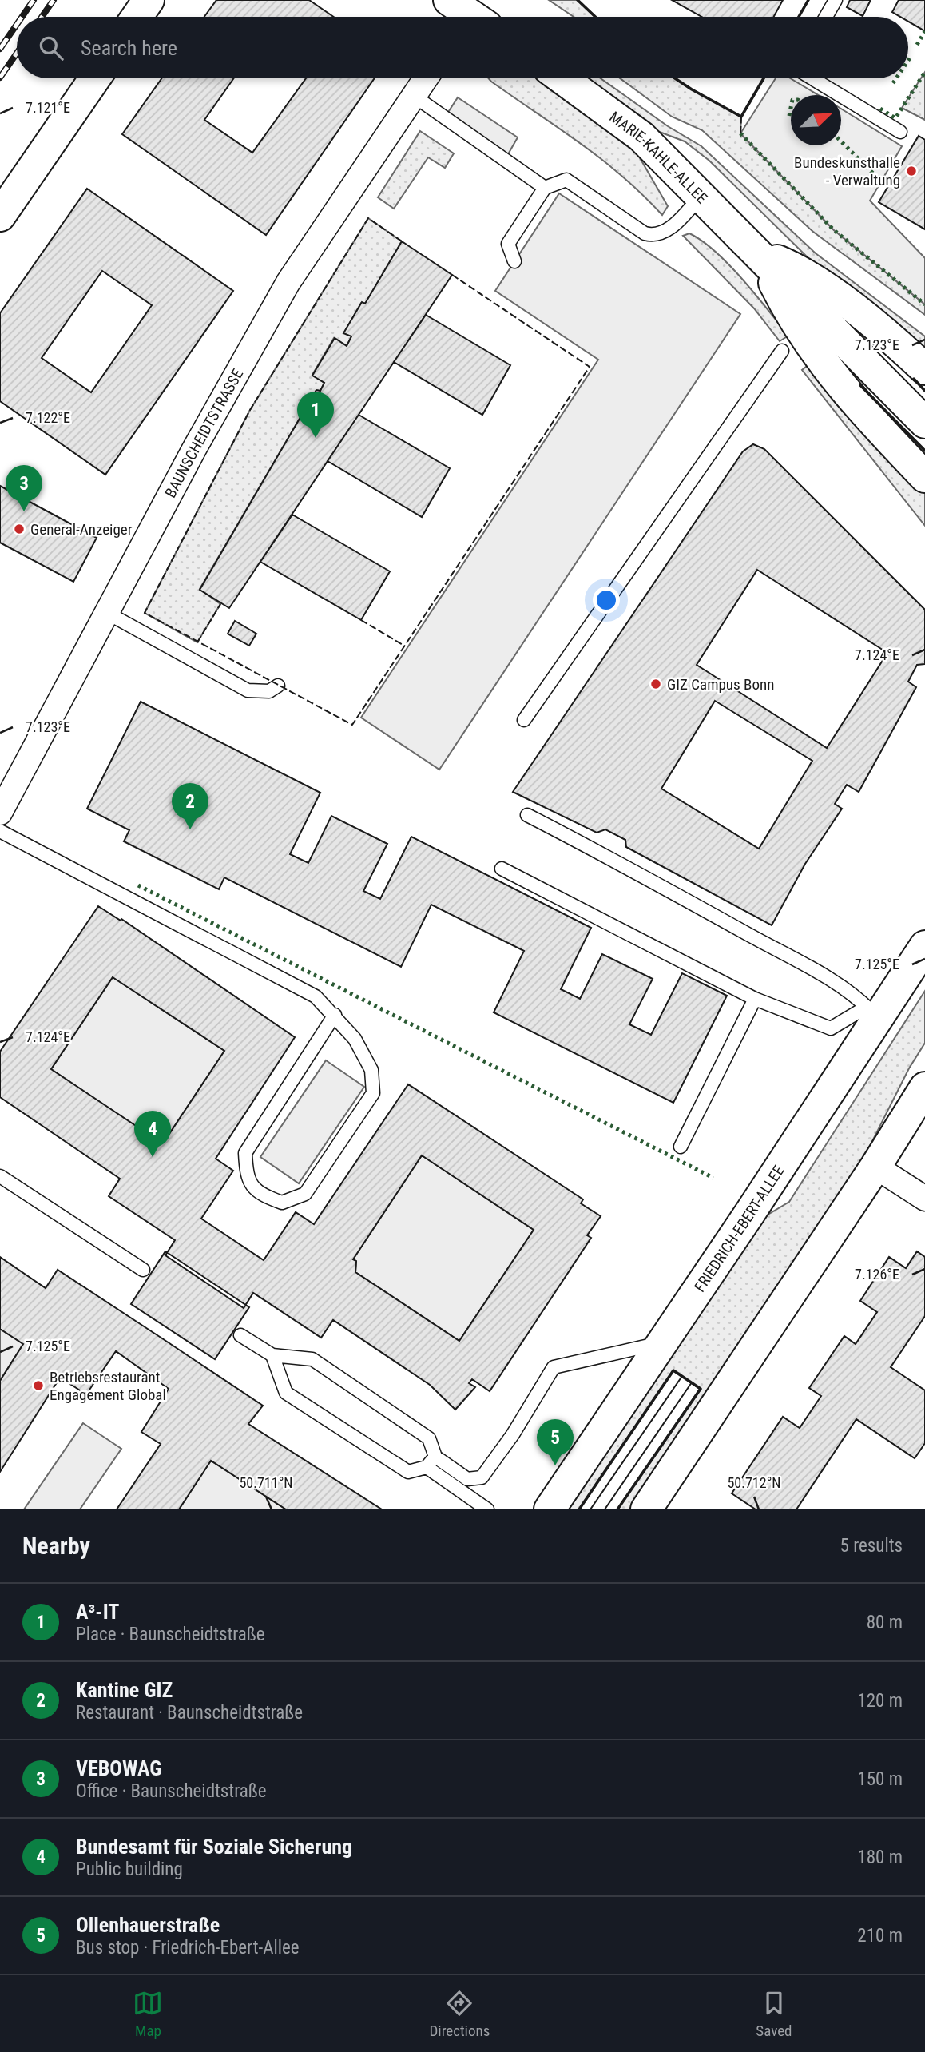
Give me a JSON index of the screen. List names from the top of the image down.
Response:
{
  "streets": {
    "street": ["MARIE-KAHLE-ALLEE", "BAUNSCHEIDTSTRASSE", "FRIEDRICH-EBERT-ALLEE"]
  },
  "places": [
    "Bundeskunsthalle - Verwaltung",
    "General-Anzeiger",
    "GIZ Campus Bonn",
    "Betriebsrestaurant Engagement Global"
  ],
  "north": "top right",
  "page": {
    "search": "Search here",
    "pins": [
      "1",
      "3",
      "2",
      "4",
      "5"
    ],
    "heading": ["Nearby", "5 results"],
    "list": [
      {
        "mark": "1",
        "name": "A³-IT",
        "note": "Place · Baunscheidtstraße",
        "value": "80 m"
      },
      {
        "mark": "2",
        "name": "Kantine GIZ",
        "note": "Restaurant · Baunscheidtstraße",
        "value": "120 m"
      },
      {
        "mark": "3",
        "name": "VEBOWAG",
        "note": "Office · Baunscheidtstraße",
        "value": "150 m"
      },
      {
        "mark": "4",
        "name": "Bundesamt für Soziale Sicherung",
        "note": "Public building",
        "value": "180 m"
      },
      {
        "mark": "5",
        "name": "Ollenhauerstraße",
        "note": "Bus stop · Friedrich-Ebert-Allee",
        "value": "210 m"
      }
    ],
    "nav": ["Map", "Directions", "Saved"]
  },
  "coordinates": [
    "7.121°E",
    "7.123°E",
    "7.122°E",
    "7.124°E",
    "7.125°E",
    "7.126°E",
    "50.711°N",
    "50.712°N"
  ]
}
